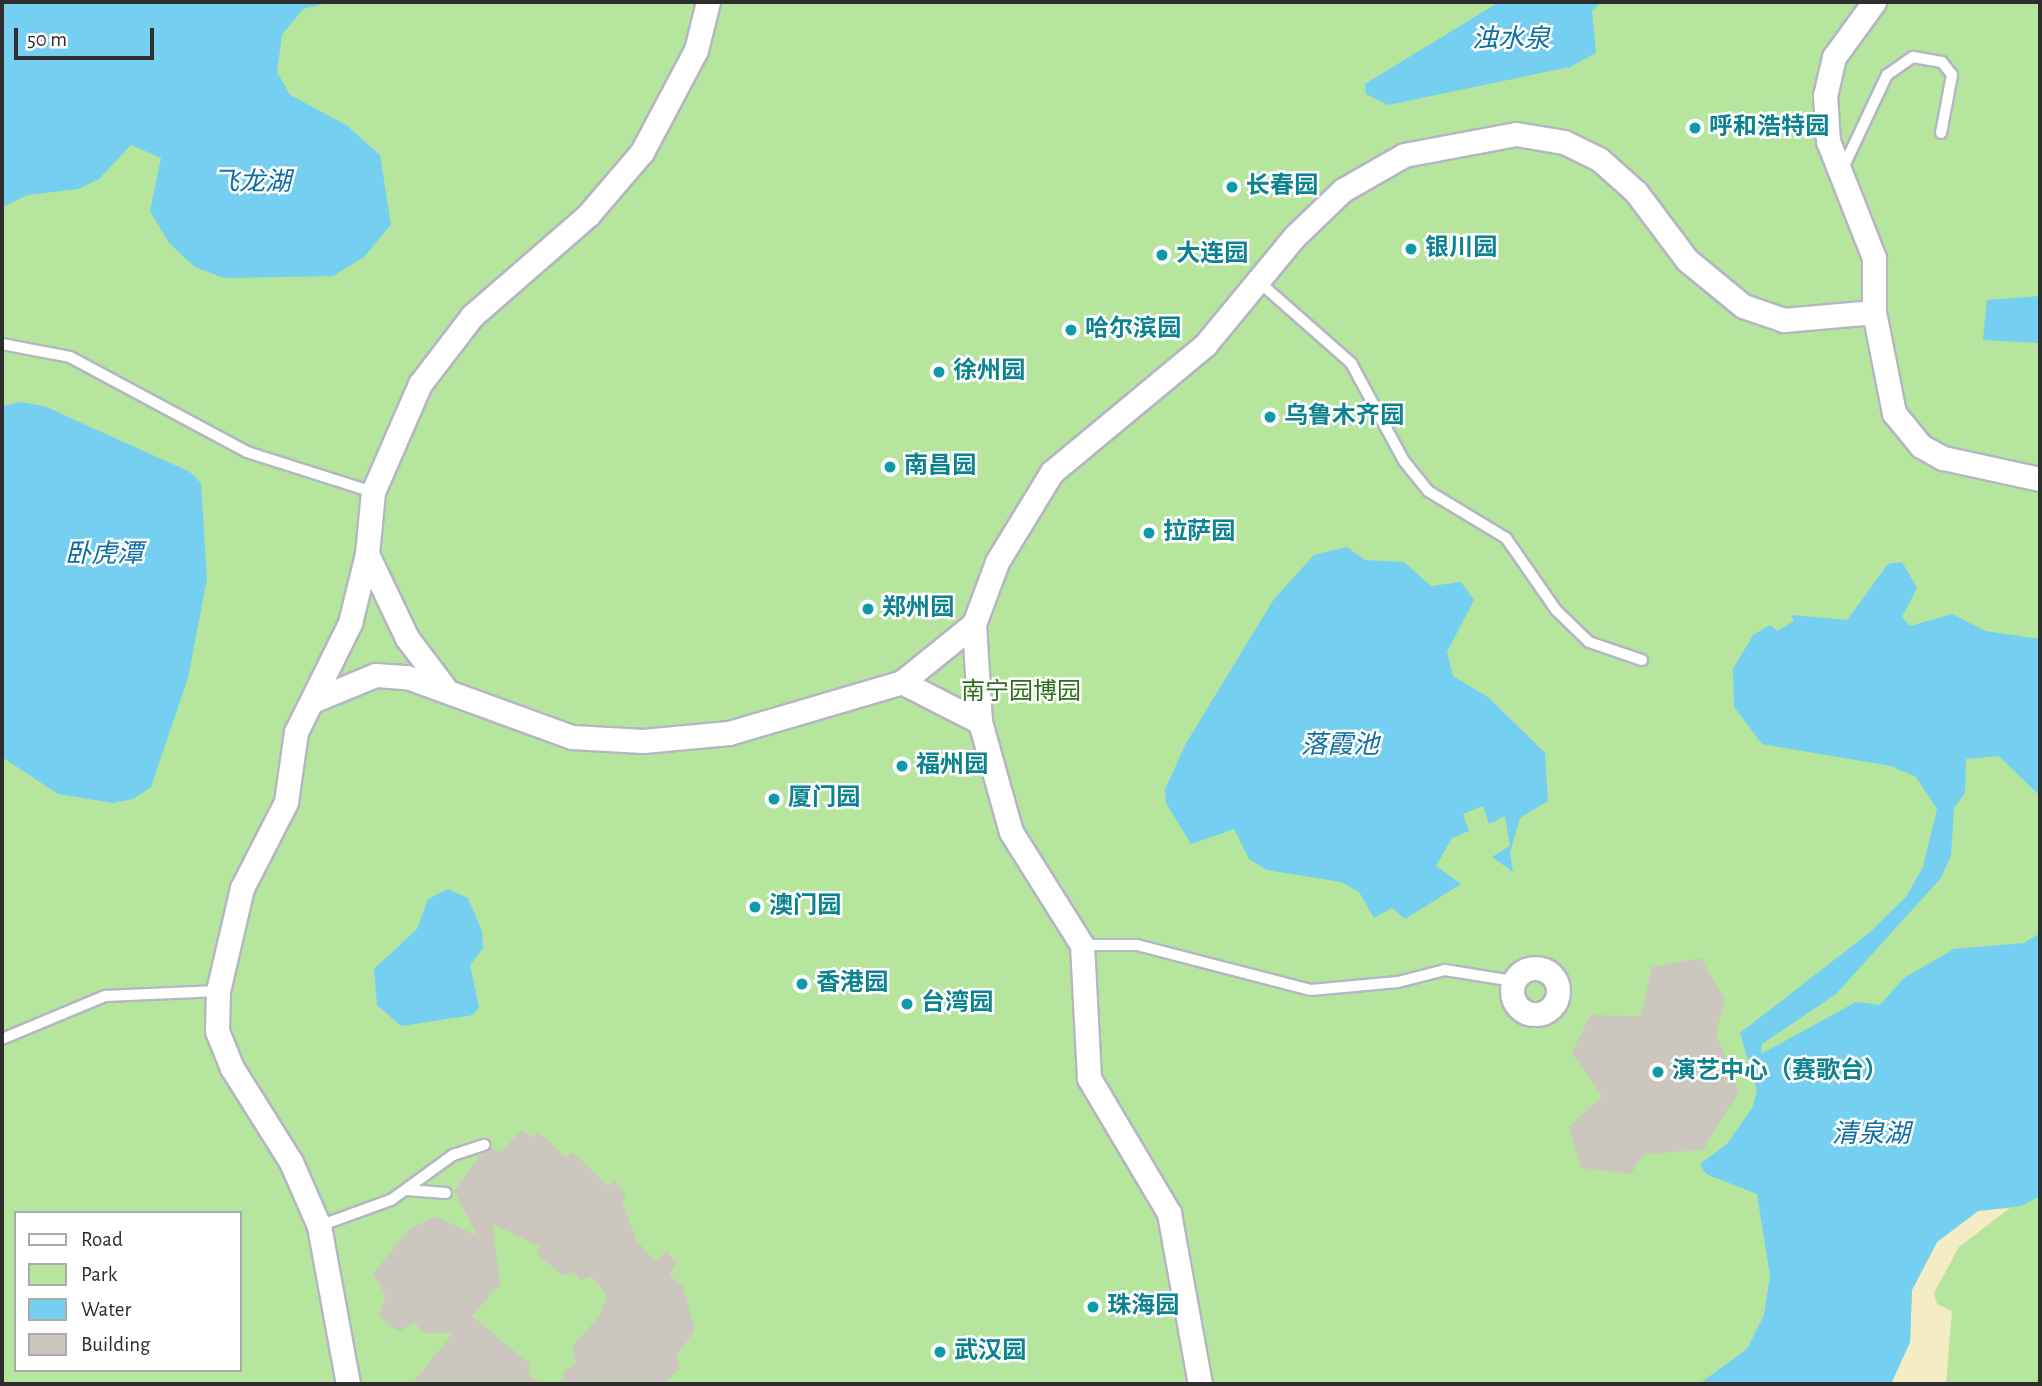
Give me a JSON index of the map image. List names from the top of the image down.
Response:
{
  "water": [
    "浊水泉",
    "飞龙湖",
    "卧虎潭",
    "落霞池",
    "清泉湖"
  ],
  "parks": ["南宁园博园"],
  "places": [
    "呼和浩特园",
    "长春园",
    "银川园",
    "大连园",
    "哈尔滨园",
    "徐州园",
    "乌鲁木齐园",
    "南昌园",
    "拉萨园",
    "郑州园",
    "福州园",
    "厦门园",
    "澳门园",
    "香港园",
    "台湾园",
    "演艺中心（赛歌台）",
    "珠海园",
    "武汉园"
  ],
  "legend": [
    "Road",
    "Park",
    "Water",
    "Building"
  ],
  "scale_bar": "50 m"
}
